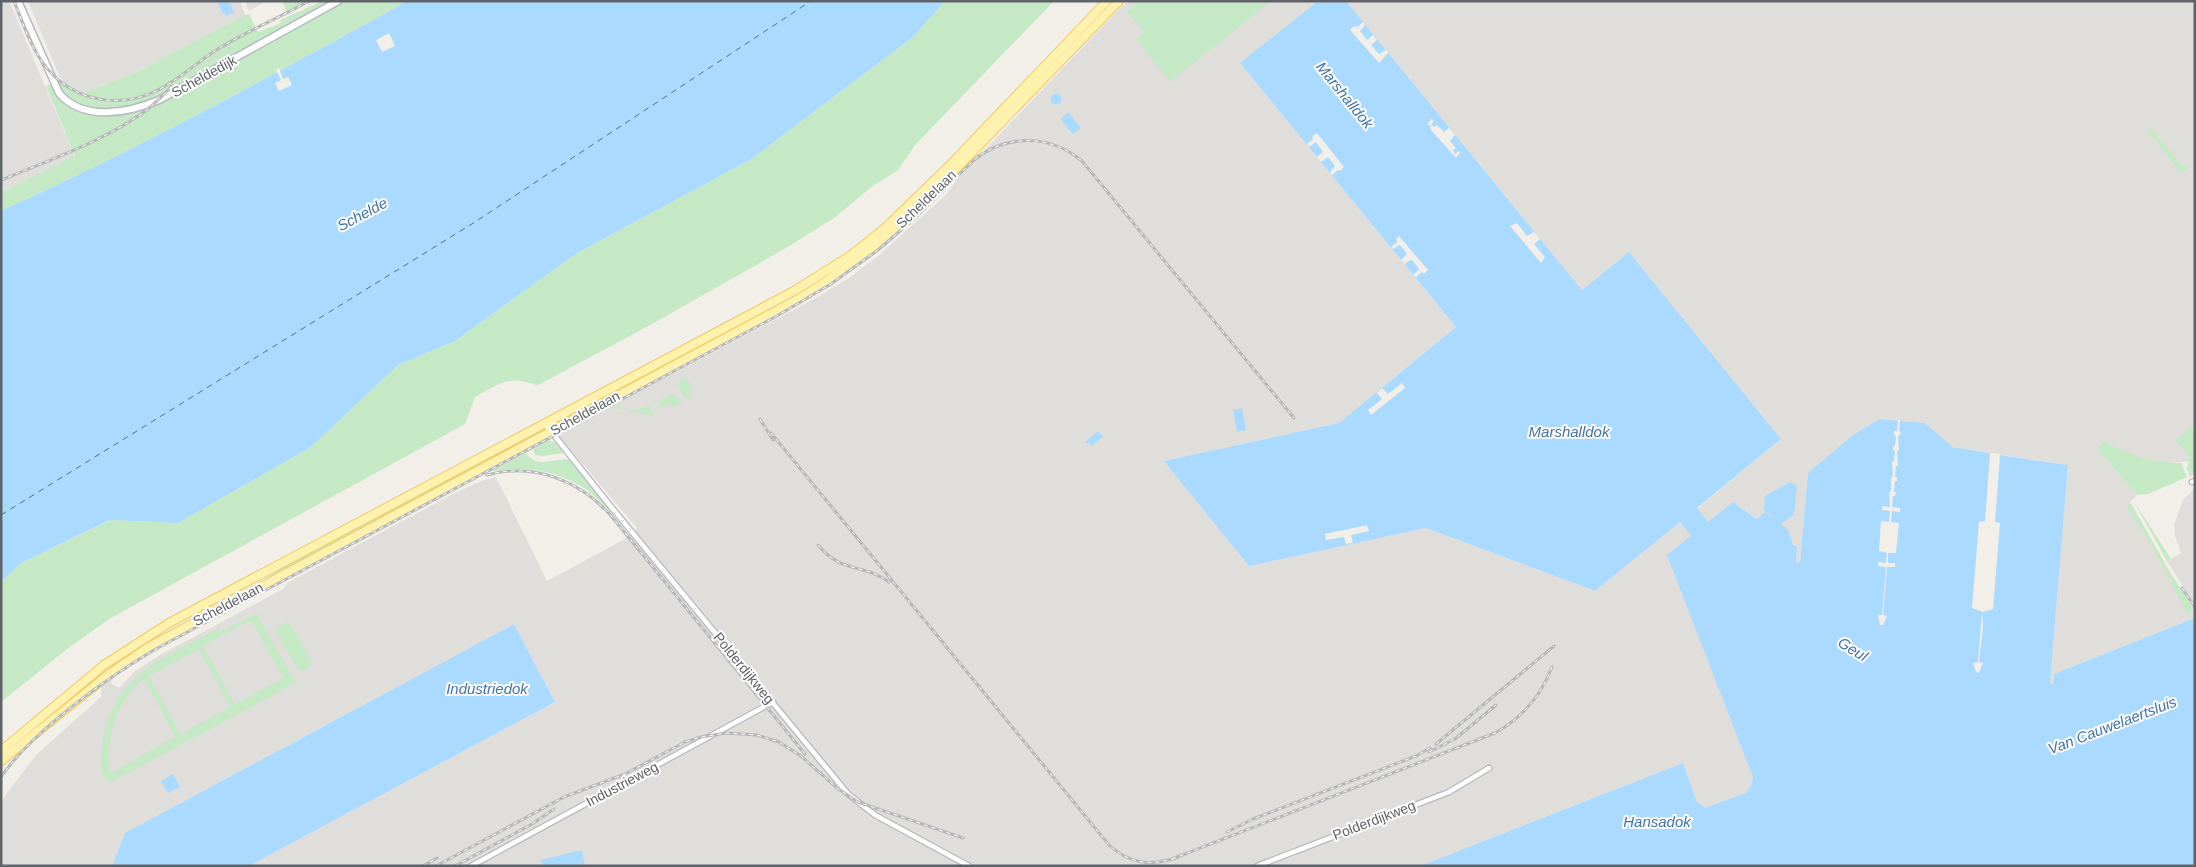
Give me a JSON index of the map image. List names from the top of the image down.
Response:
{
  "streets": {
    "main road": ["Scheldelaan"],
    "street": ["Scheldedijk", "Polderdijkweg", "Industrieweg"]
  },
  "crossings": [
    ["Scheldelaan", "Polderdijkweg"],
    ["Polderdijkweg", "Industrieweg"]
  ],
  "water": [
    "Marshalldok",
    "Schelde",
    "Geul",
    "Industriedok",
    "Van Cauwelaertsluis",
    "Hansadok"
  ]
}
